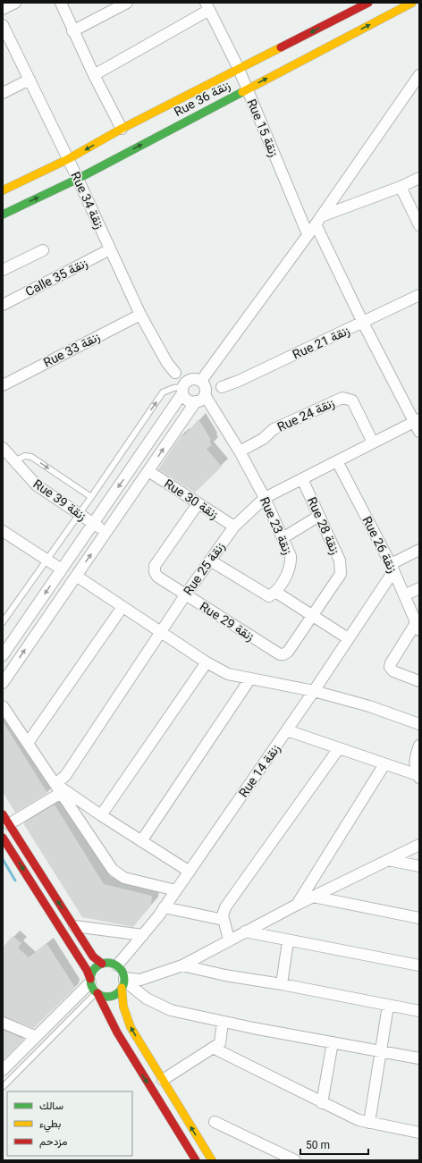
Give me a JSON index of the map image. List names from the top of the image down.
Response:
{
  "streets": {
    "street": [
      "Rue 36 زنقة",
      "Rue 15 زنقة",
      "Rue 34 زنقة",
      "Calle 35 زنقة",
      "Rue 21 زنقة",
      "Rue 33 زنقة",
      "Rue 24 زنقة",
      "Rue 30 زنقة",
      "Rue 39 زنقة",
      "Rue 23 زنقة",
      "Rue 28 زنقة",
      "Rue 26 زنقة",
      "Rue 25 زنقة",
      "Rue 29 زنقة",
      "Rue 14 زنقة"
    ]
  },
  "crossings": [
    ["Rue 36 زنقة", "Rue 15 زنقة"],
    ["Rue 36 زنقة", "Rue 34 زنقة"],
    ["Rue 34 زنقة", "Calle 35 زنقة"],
    ["Rue 34 زنقة", "Rue 21 زنقة"],
    ["Rue 34 زنقة", "Rue 33 زنقة"],
    ["Rue 34 زنقة", "Rue 23 زنقة"],
    ["Rue 21 زنقة", "Rue 23 زنقة"],
    ["Rue 24 زنقة", "Rue 23 زنقة"],
    ["Rue 24 زنقة", "Rue 25 زنقة"],
    ["Rue 30 زنقة", "Rue 25 زنقة"],
    ["Rue 30 زنقة", "Rue 29 زنقة"],
    ["Rue 23 زنقة", "Rue 25 زنقة"],
    ["Rue 28 زنقة", "Rue 25 زنقة"],
    ["Rue 28 زنقة", "Rue 29 زنقة"],
    ["Rue 26 زنقة", "Rue 25 زنقة"],
    ["Rue 26 زنقة", "Rue 14 زنقة"],
    ["Rue 25 زنقة", "Rue 29 زنقة"]
  ],
  "legend": ["سالك", "بطيء", "مزدحم"],
  "scale_bar": "50 m"
}
